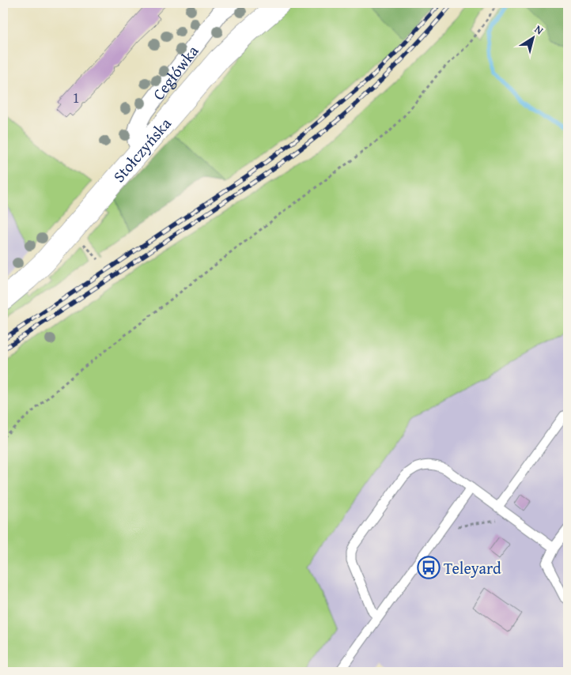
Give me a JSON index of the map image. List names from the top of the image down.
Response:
{
  "streets": {
    "street": ["Cegłówka", "Stołczyńska"]
  },
  "crossings": [
    ["Cegłówka", "Stołczyńska"]
  ],
  "places": {
    "bus stop": ["Teleyard"]
  },
  "house_numbers": ["1"],
  "north": "top right"
}
